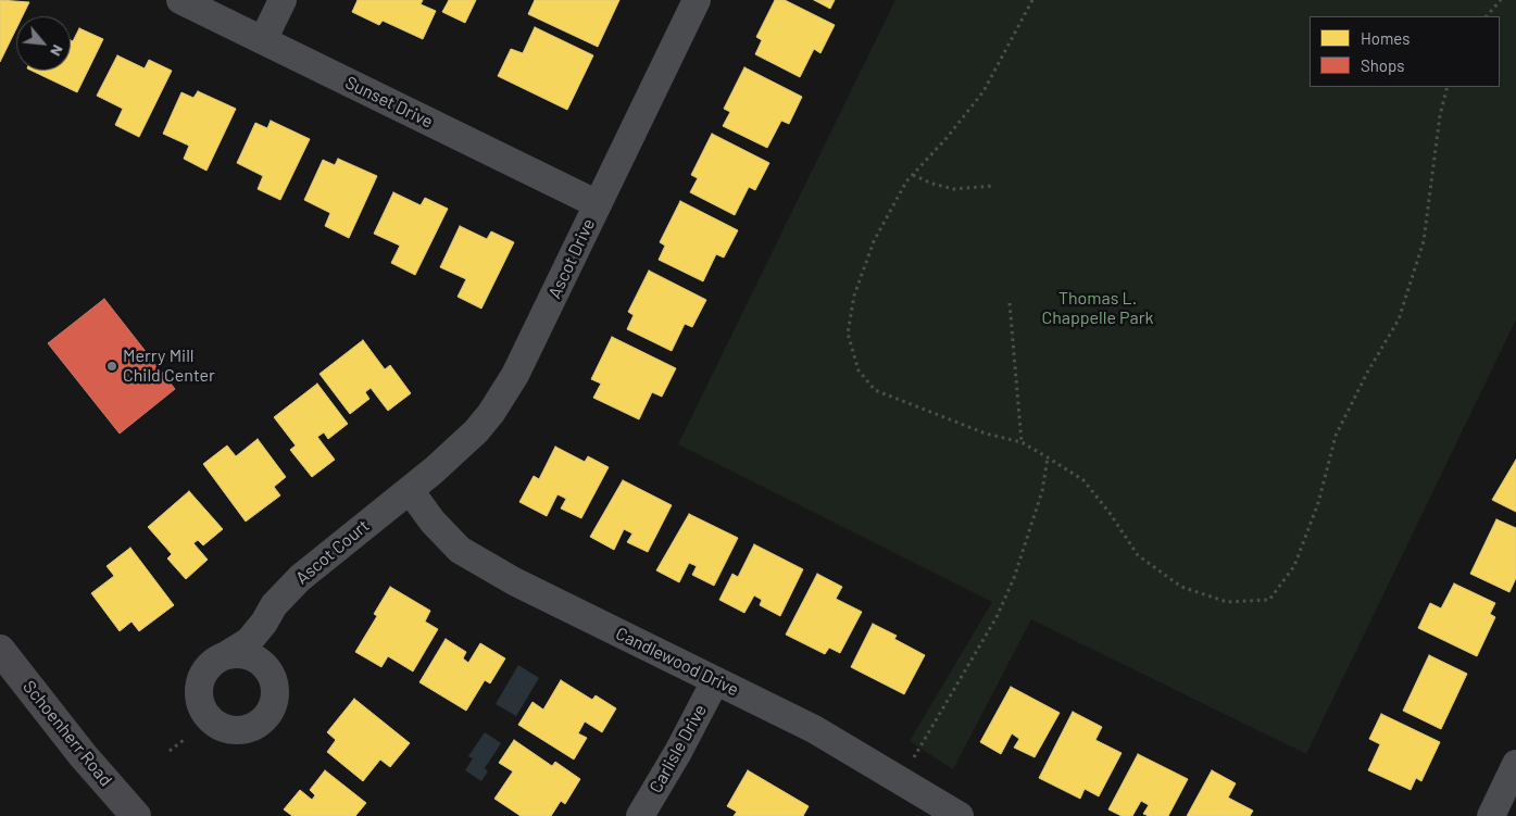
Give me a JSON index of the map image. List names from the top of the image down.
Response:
{
  "streets": {
    "main road": ["Schoenherr Road"],
    "street": [
      "Sunset Drive",
      "Ascot Drive",
      "Ascot Court",
      "Candlewood Drive",
      "Carlisle Drive"
    ]
  },
  "crossings": [
    ["Sunset Drive", "Ascot Drive"],
    ["Ascot Drive", "Ascot Court"],
    ["Ascot Drive", "Candlewood Drive"],
    ["Ascot Court", "Candlewood Drive"],
    ["Candlewood Drive", "Carlisle Drive"]
  ],
  "parks": ["Thomas L. Chappelle Park"],
  "places": ["Merry Mill Child Center"],
  "legend": ["Homes", "Shops"],
  "north": "bottom right"
}
